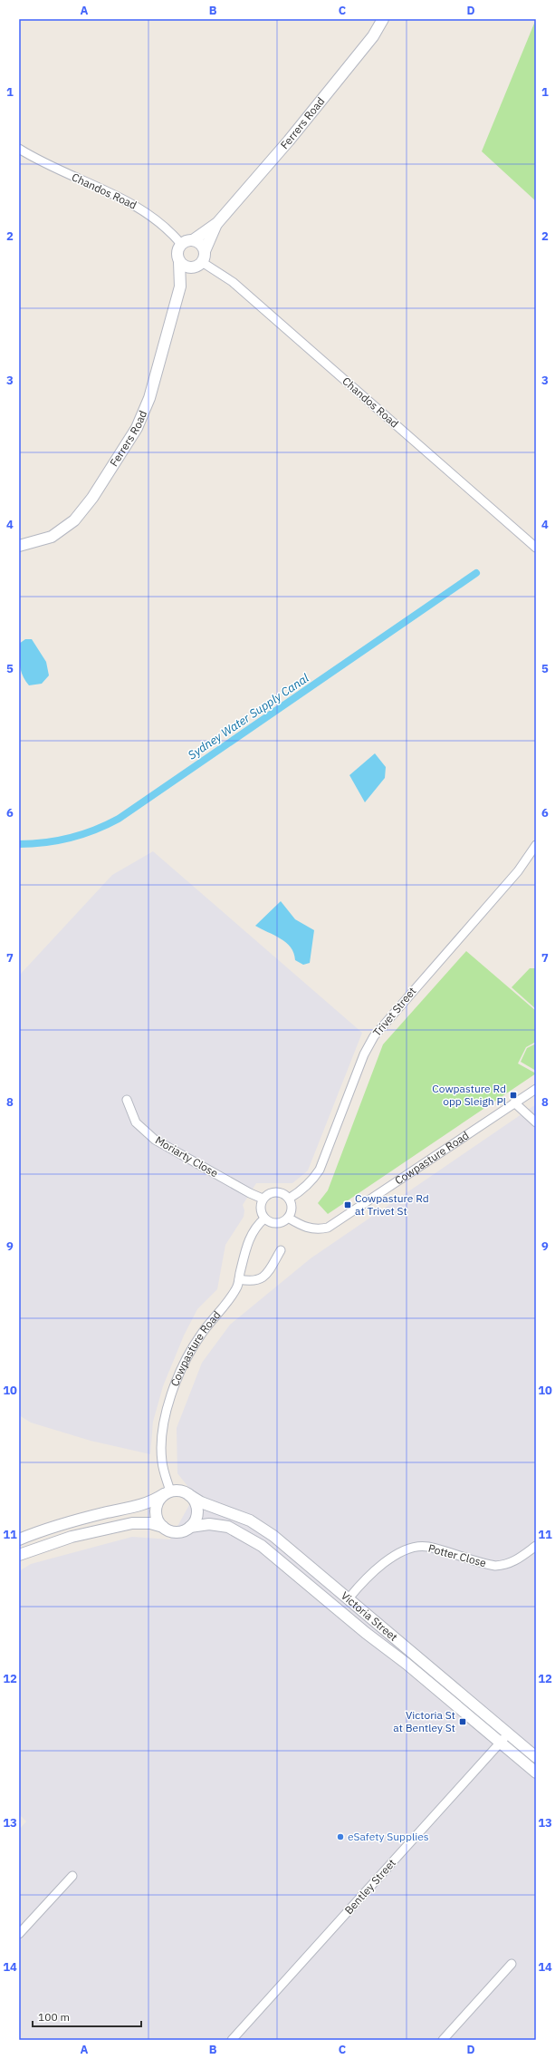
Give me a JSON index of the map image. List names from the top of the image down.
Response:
{
  "streets": {
    "main road": ["Ferrers Road", "Victoria Street"],
    "street": [
      "Chandos Road",
      "Trivet Street",
      "Moriarty Close",
      "Cowpasture Road",
      "Potter Close",
      "Bentley Street"
    ]
  },
  "crossings": [
    ["Ferrers Road", "Chandos Road"],
    ["Trivet Street", "Moriarty Close"],
    ["Trivet Street", "Cowpasture Road"],
    ["Moriarty Close", "Cowpasture Road"],
    ["Cowpasture Road", "Victoria Street"],
    ["Potter Close", "Victoria Street"],
    ["Victoria Street", "Bentley Street"]
  ],
  "water": ["Sydney Water Supply Canal"],
  "places": {
    "transit": ["Cowpasture Rd opp Sleigh Pl", "Cowpasture Rd at Trivet St", "Victoria St at Bentley St"],
    "other": ["eSafety Supplies"]
  },
  "scale_bar": "100 m",
  "grid": {
    "columns": [
      "A",
      "B",
      "C",
      "D"
    ],
    "rows": [
      "1",
      "2",
      "3",
      "4",
      "5",
      "6",
      "7",
      "8",
      "9",
      "10",
      "11",
      "12",
      "13",
      "14"
    ]
  }
}
